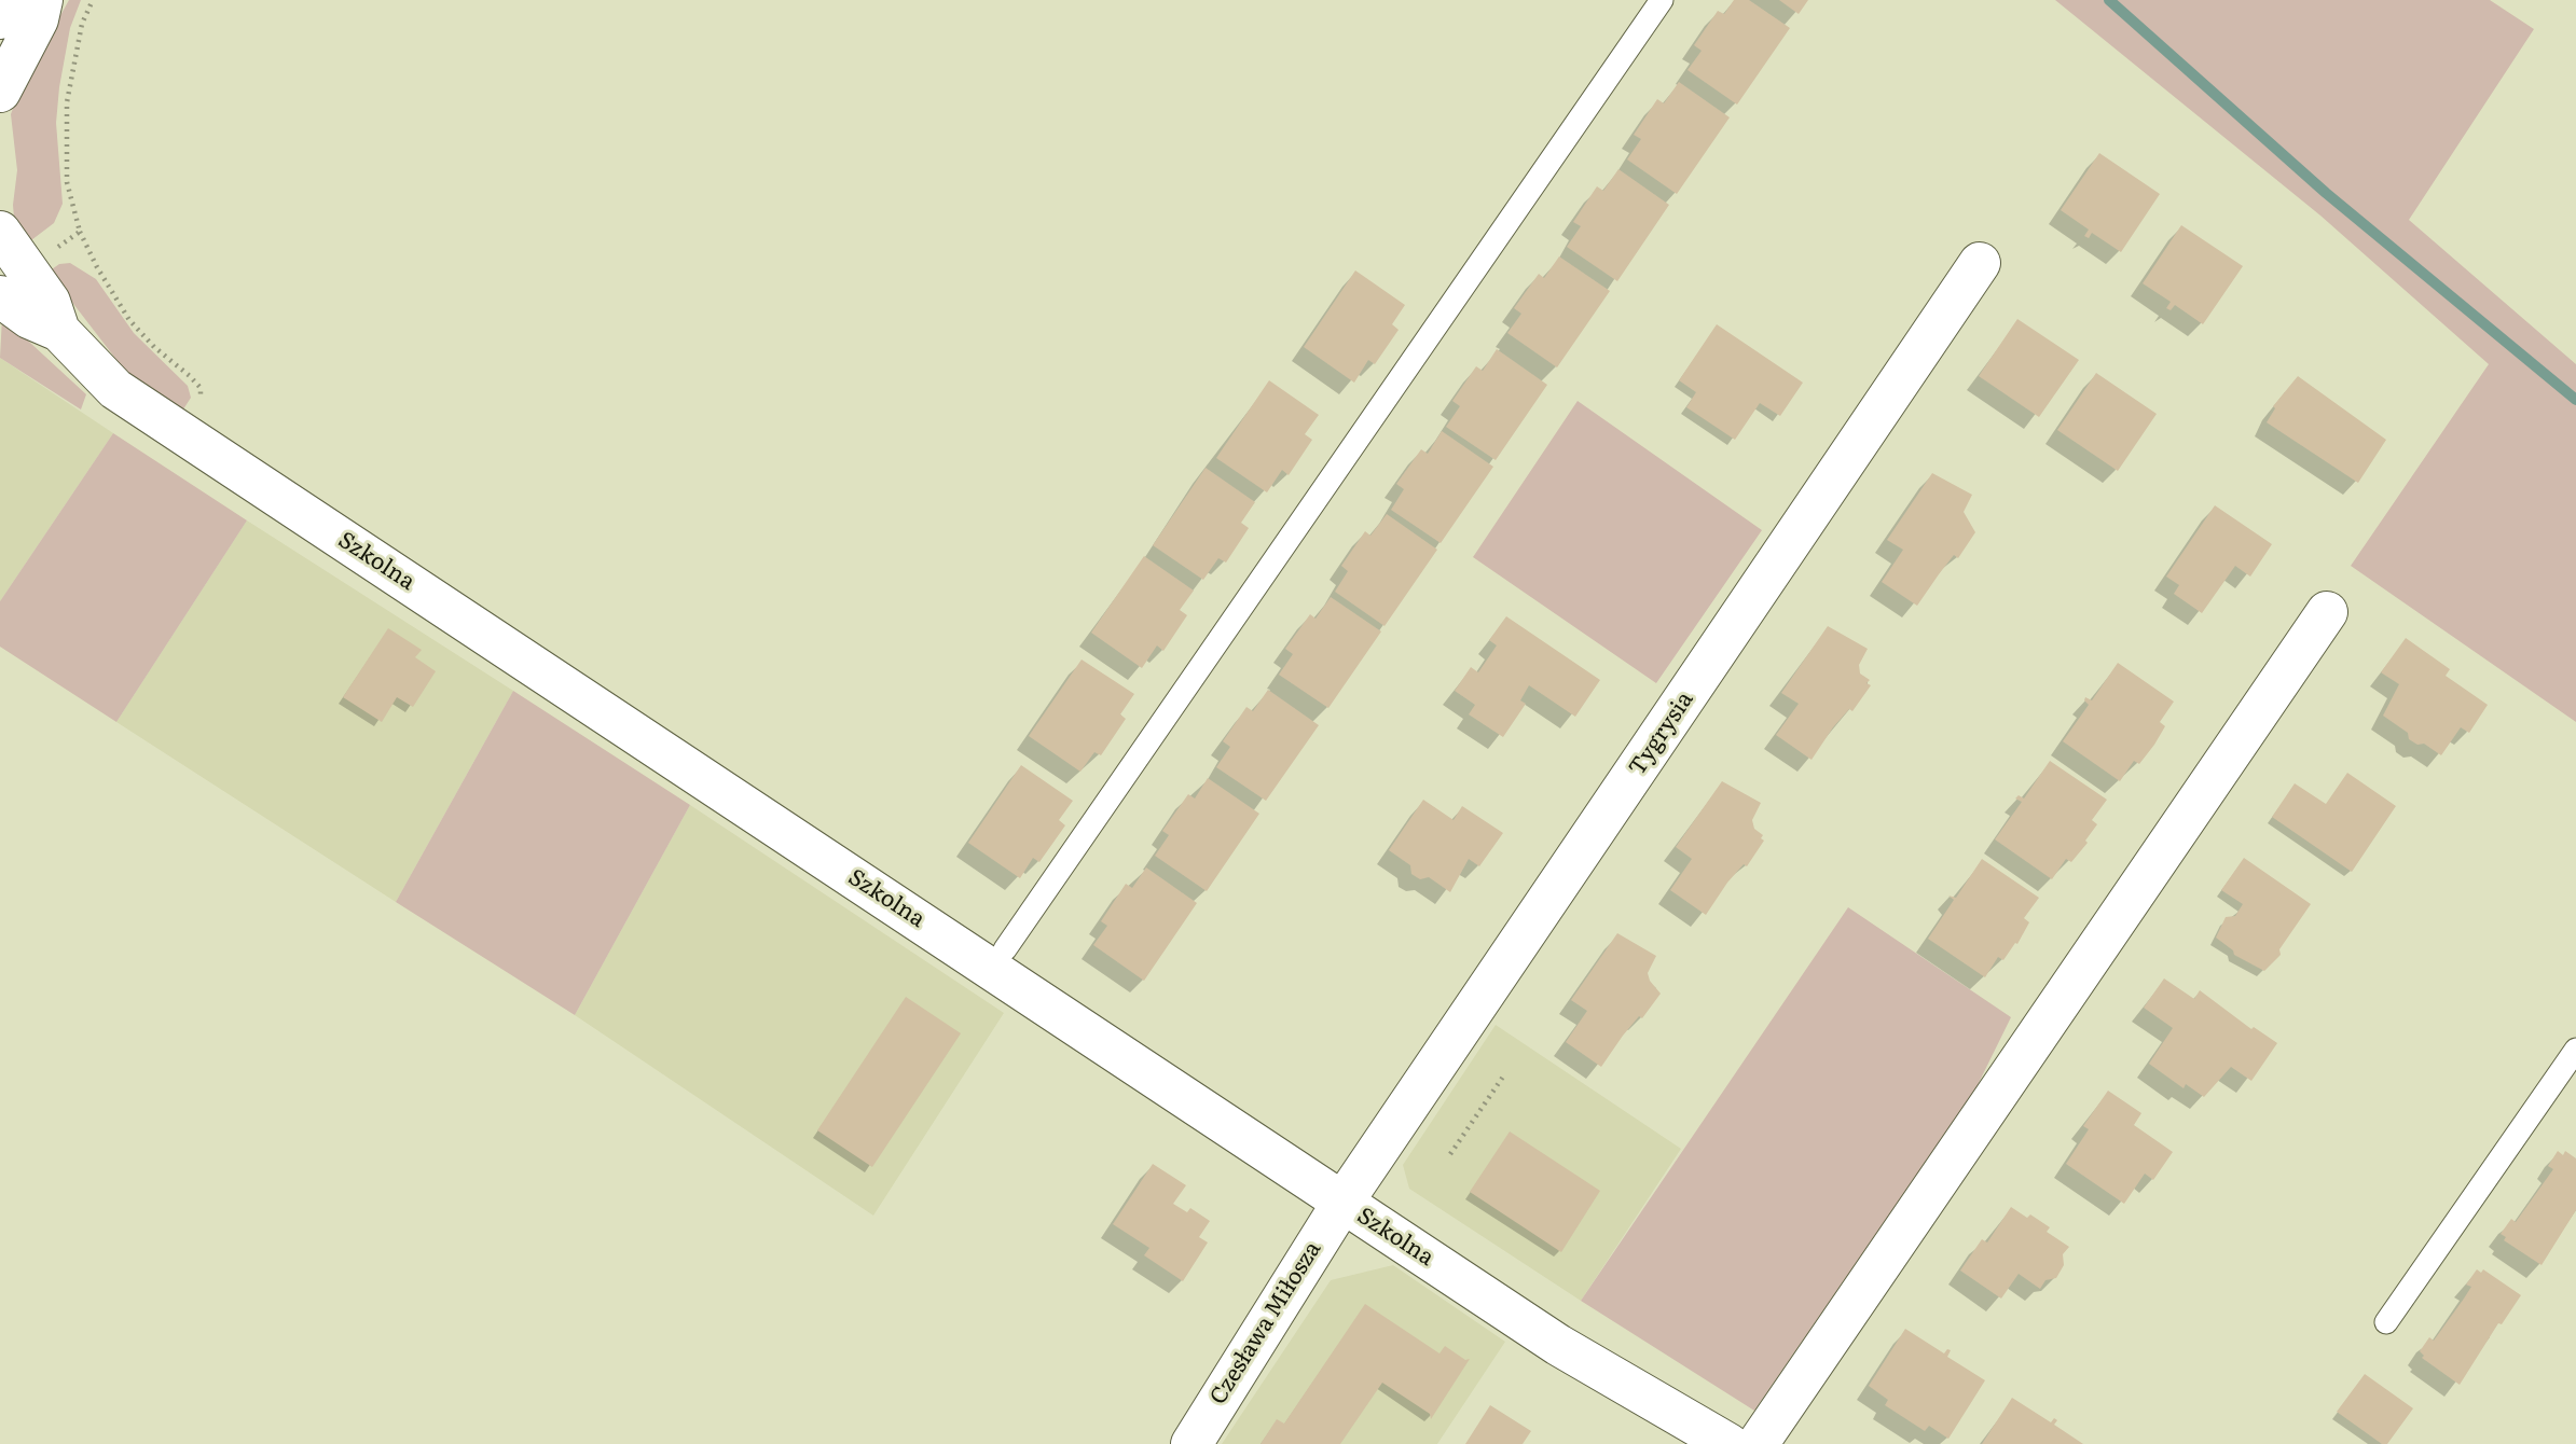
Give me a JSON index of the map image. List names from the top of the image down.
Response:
{
  "streets": {
    "street": ["Szkolna", "Tygrysia", "Czesława Miłosza"]
  },
  "crossings": [
    ["Szkolna", "Tygrysia"],
    ["Szkolna", "Czesława Miłosza"],
    ["Tygrysia", "Czesława Miłosza"]
  ]
}
